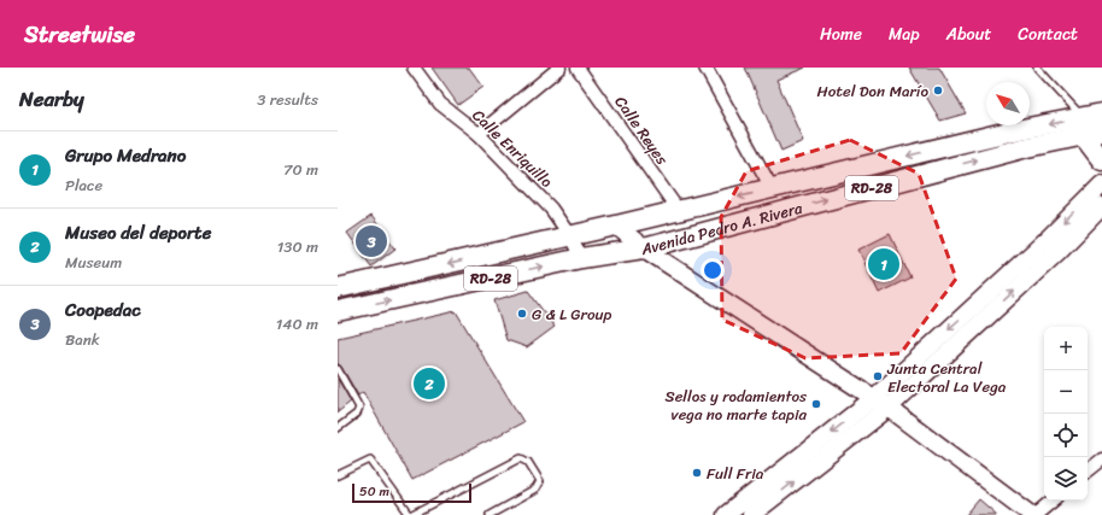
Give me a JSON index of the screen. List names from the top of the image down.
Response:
{
  "streets": {
    "main road": ["RD-28", "Avenida Pedro A. Rivera"],
    "street": ["Calle Reyes", "Calle Enriquillo"]
  },
  "crossings": [
    ["Calle Reyes", "Avenida Pedro A. Rivera"],
    ["Calle Enriquillo", "Avenida Pedro A. Rivera"]
  ],
  "places": [
    "Hotel Don Marío",
    "G & L Group",
    "Junta Central Electoral La Vega",
    "Sellos y rodamientos vega no marte tapia",
    "Full Fria"
  ],
  "scale_bar": "50 m",
  "north": "top left",
  "page": {
    "header": "Streetwise",
    "nav": [
      "Home",
      "Map",
      "About",
      "Contact"
    ],
    "heading": ["Nearby", "3 results"],
    "list": [
      {
        "mark": "1",
        "name": "Grupo Medrano",
        "note": "Place",
        "value": "70 m"
      },
      {
        "mark": "2",
        "name": "Museo del deporte",
        "note": "Museum",
        "value": "130 m"
      },
      {
        "mark": "3",
        "name": "Coopedac",
        "note": "Bank",
        "value": "140 m"
      }
    ],
    "pins": ["3", "1", "2"],
    "map_buttons": ["+", "−"],
    "scale": "50 m"
  }
}
